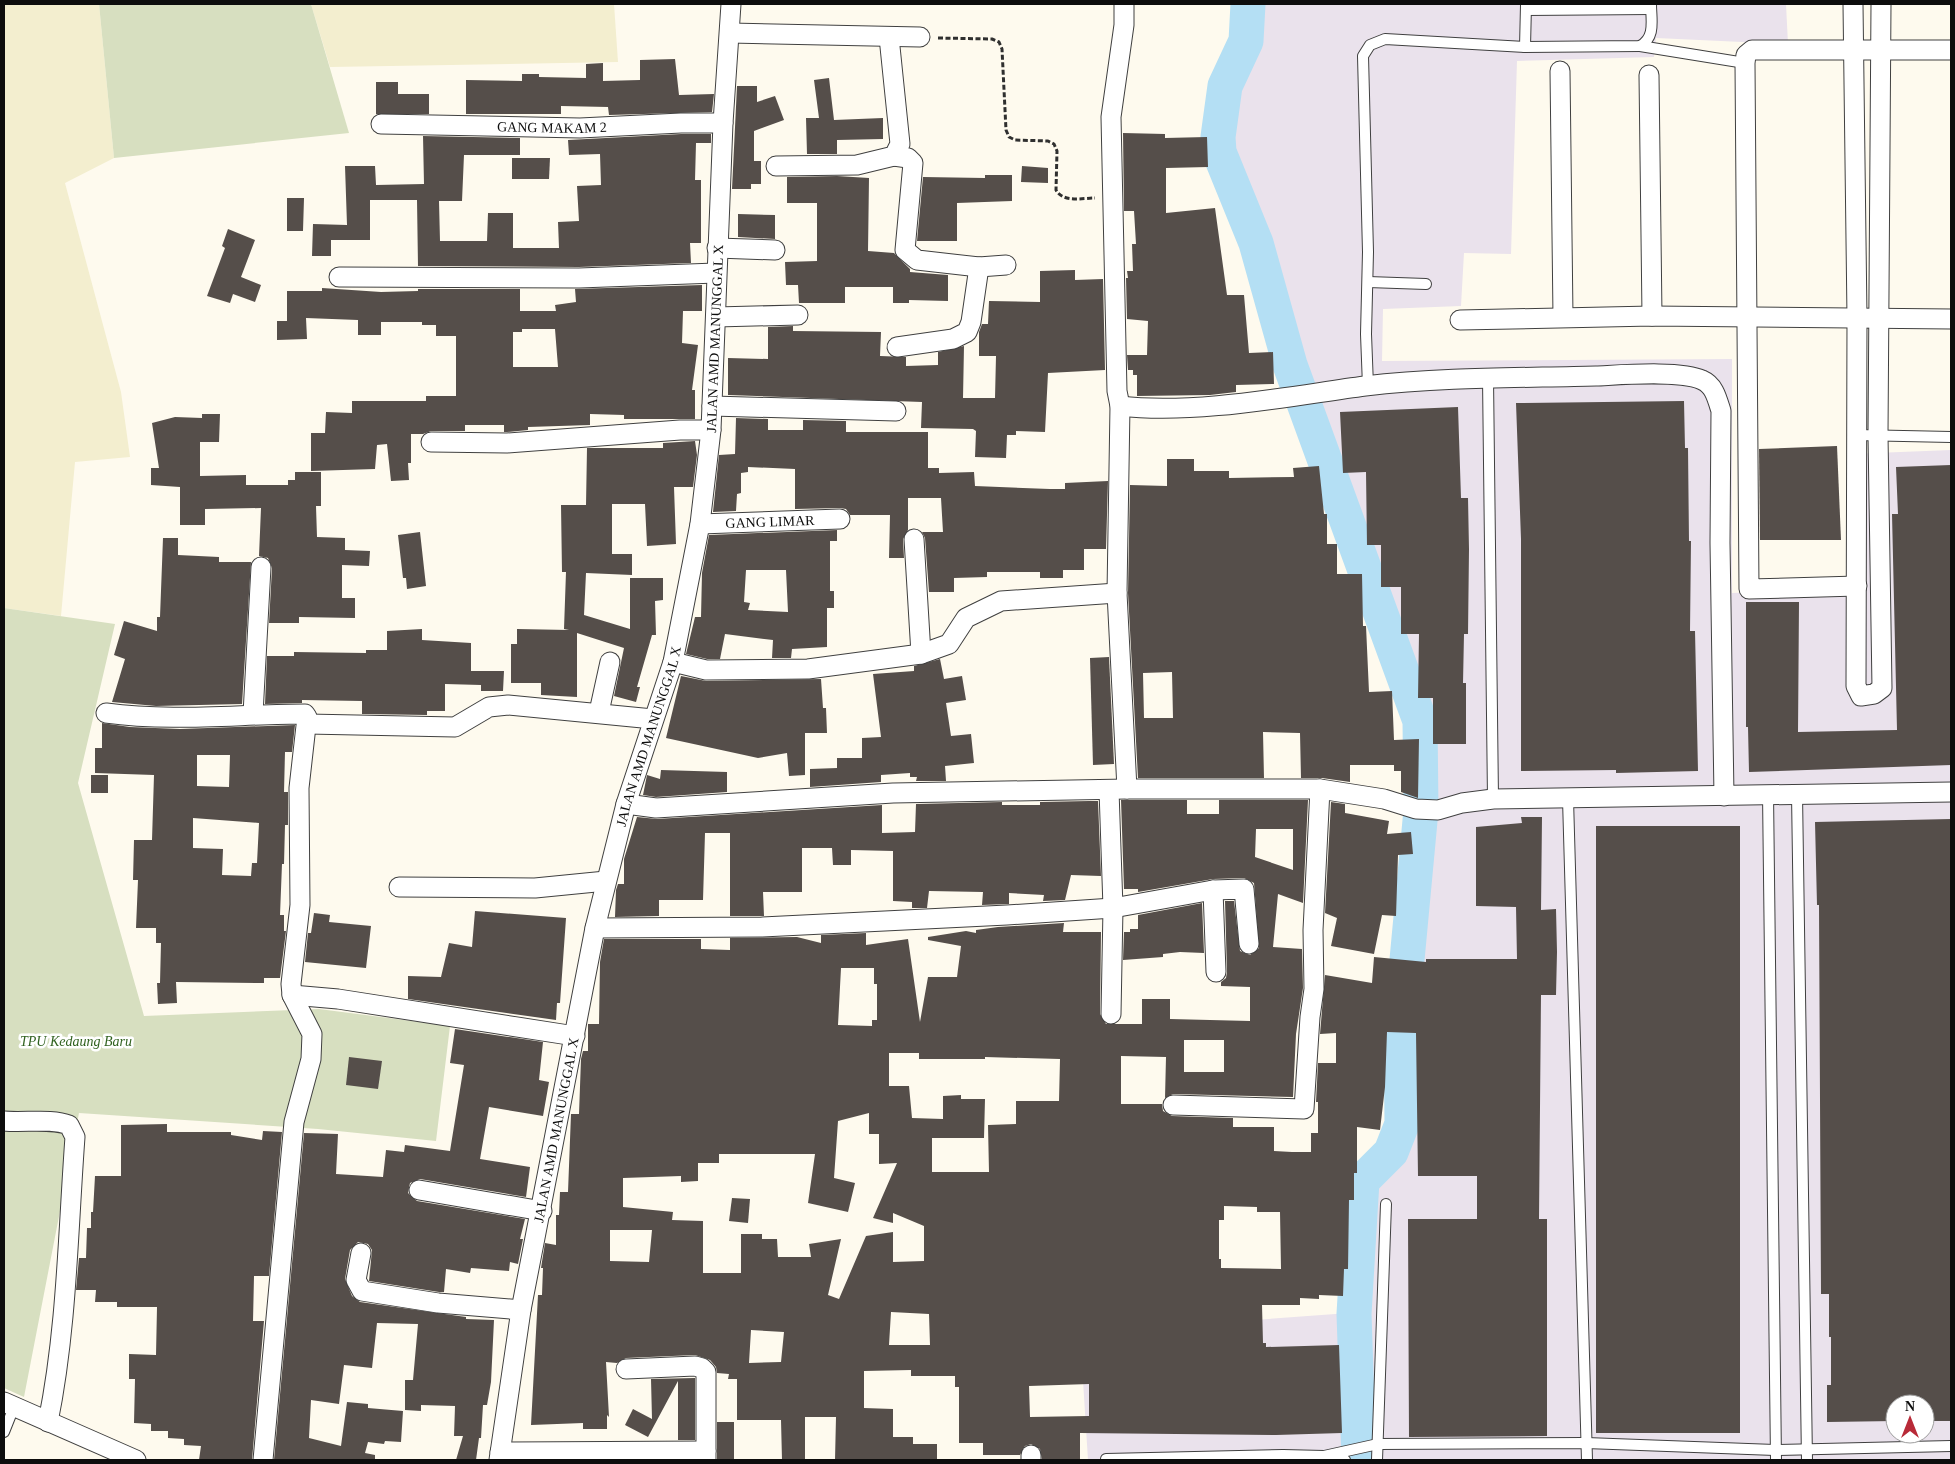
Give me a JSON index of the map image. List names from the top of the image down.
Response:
{
  "streets": {
    "street": ["GANG MAKAM 2", "JALAN AMD MANUNGGAL X", "GANG LIMAR"]
  },
  "crossings": [
    ["GANG MAKAM 2", "JALAN AMD MANUNGGAL X"],
    ["JALAN AMD MANUNGGAL X", "GANG LIMAR"]
  ],
  "parks": ["TPU Kedaung Baru"],
  "north": "top"
}
